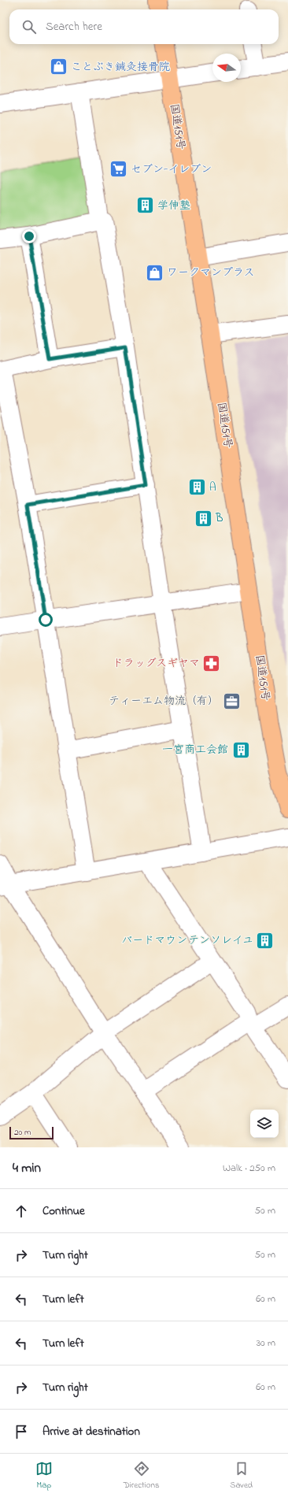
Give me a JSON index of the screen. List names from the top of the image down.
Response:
{
  "streets": {
    "highway": ["国道151号"]
  },
  "places": {
    "shop": ["ことぶき鍼灸接骨院", "ワークマンプラス"],
    "supermarket": ["セブン-イレブン"],
    "building": [
      "学伸塾",
      "A",
      "B",
      "一宮商工会館",
      "バードマウンテンソレイユ"
    ],
    "pharmacy": ["ドラッグスギヤマ"],
    "office": ["ティーエム物流（有）"]
  },
  "scale_bar": "20 m",
  "north": "left",
  "page": {
    "search": "Search here",
    "scale": "20 m",
    "heading": ["4 min", "Walk · 250 m"],
    "list": [
      ["Continue", "50 m"],
      ["Turn right", "50 m"],
      ["Turn left", "60 m"],
      ["Turn left", "30 m"],
      ["Turn right", "60 m"],
      "Arrive at destination"
    ],
    "nav": ["Map", "Directions", "Saved"]
  }
}
